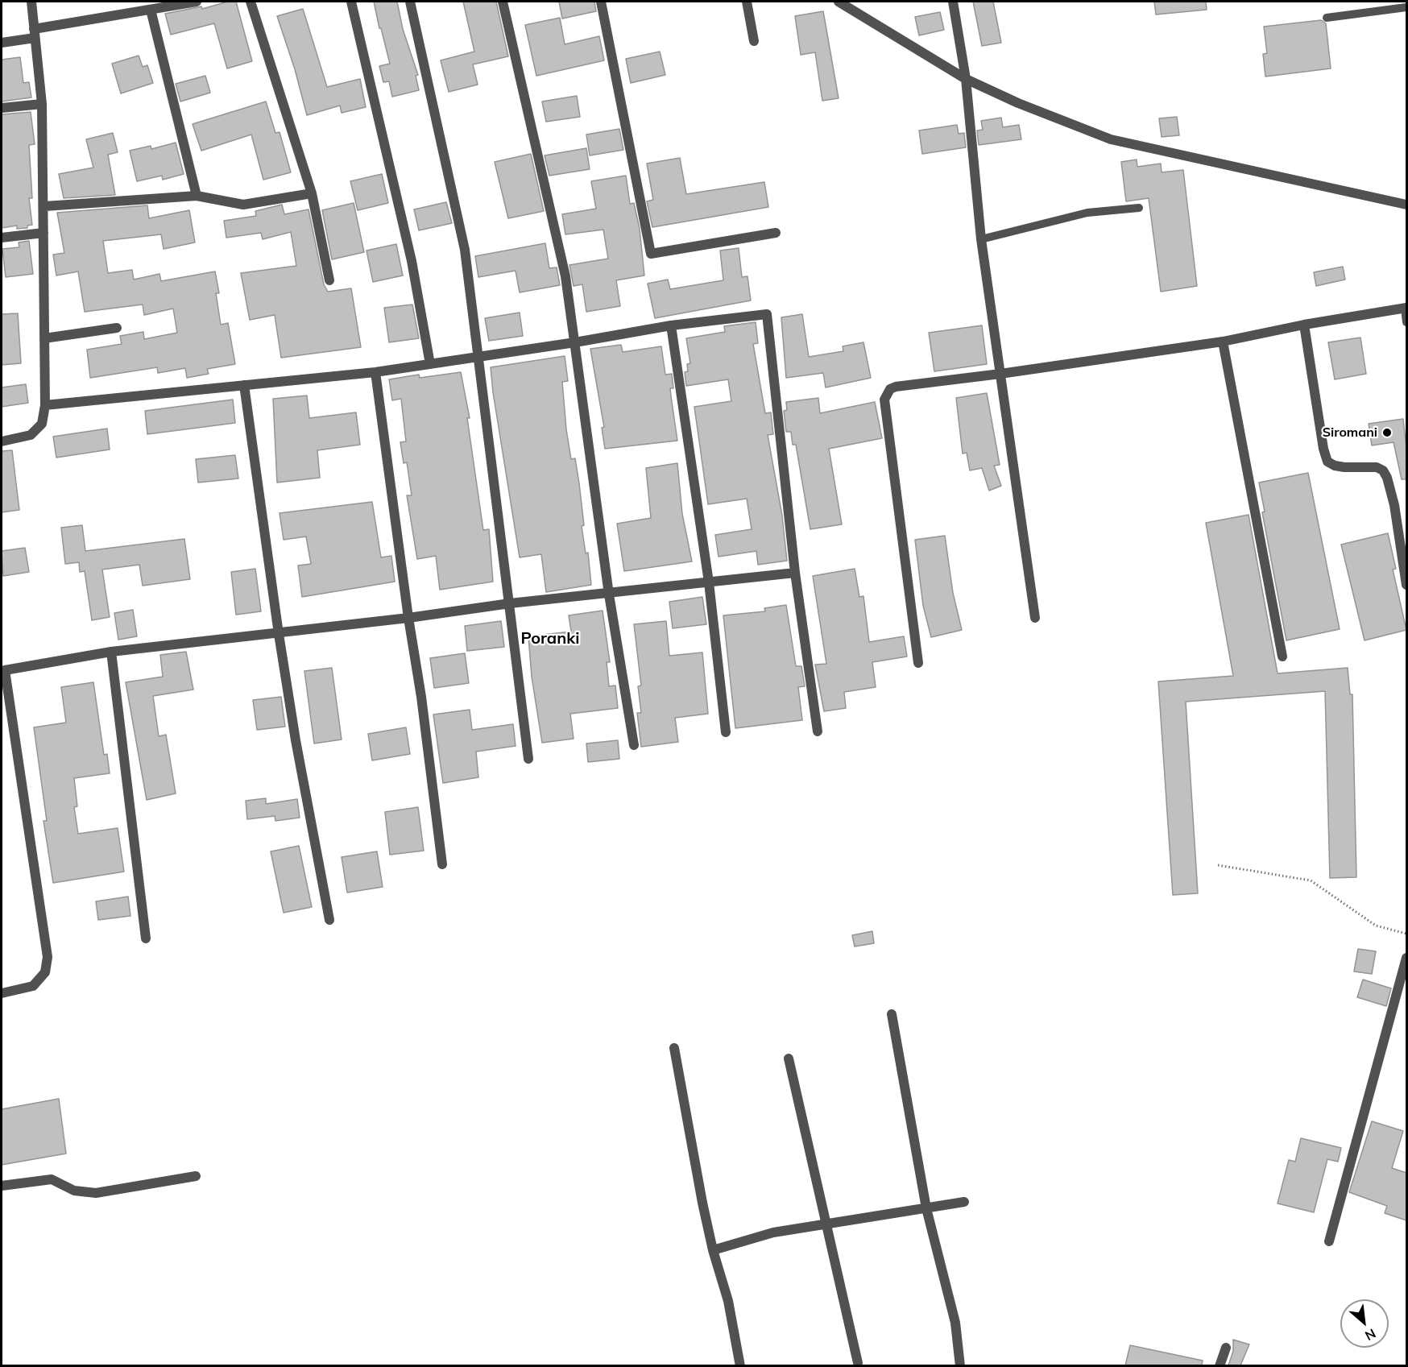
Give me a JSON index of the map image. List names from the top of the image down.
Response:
{
  "districts": ["Poranki"],
  "places": ["Siromani"],
  "north": "bottom right"
}
